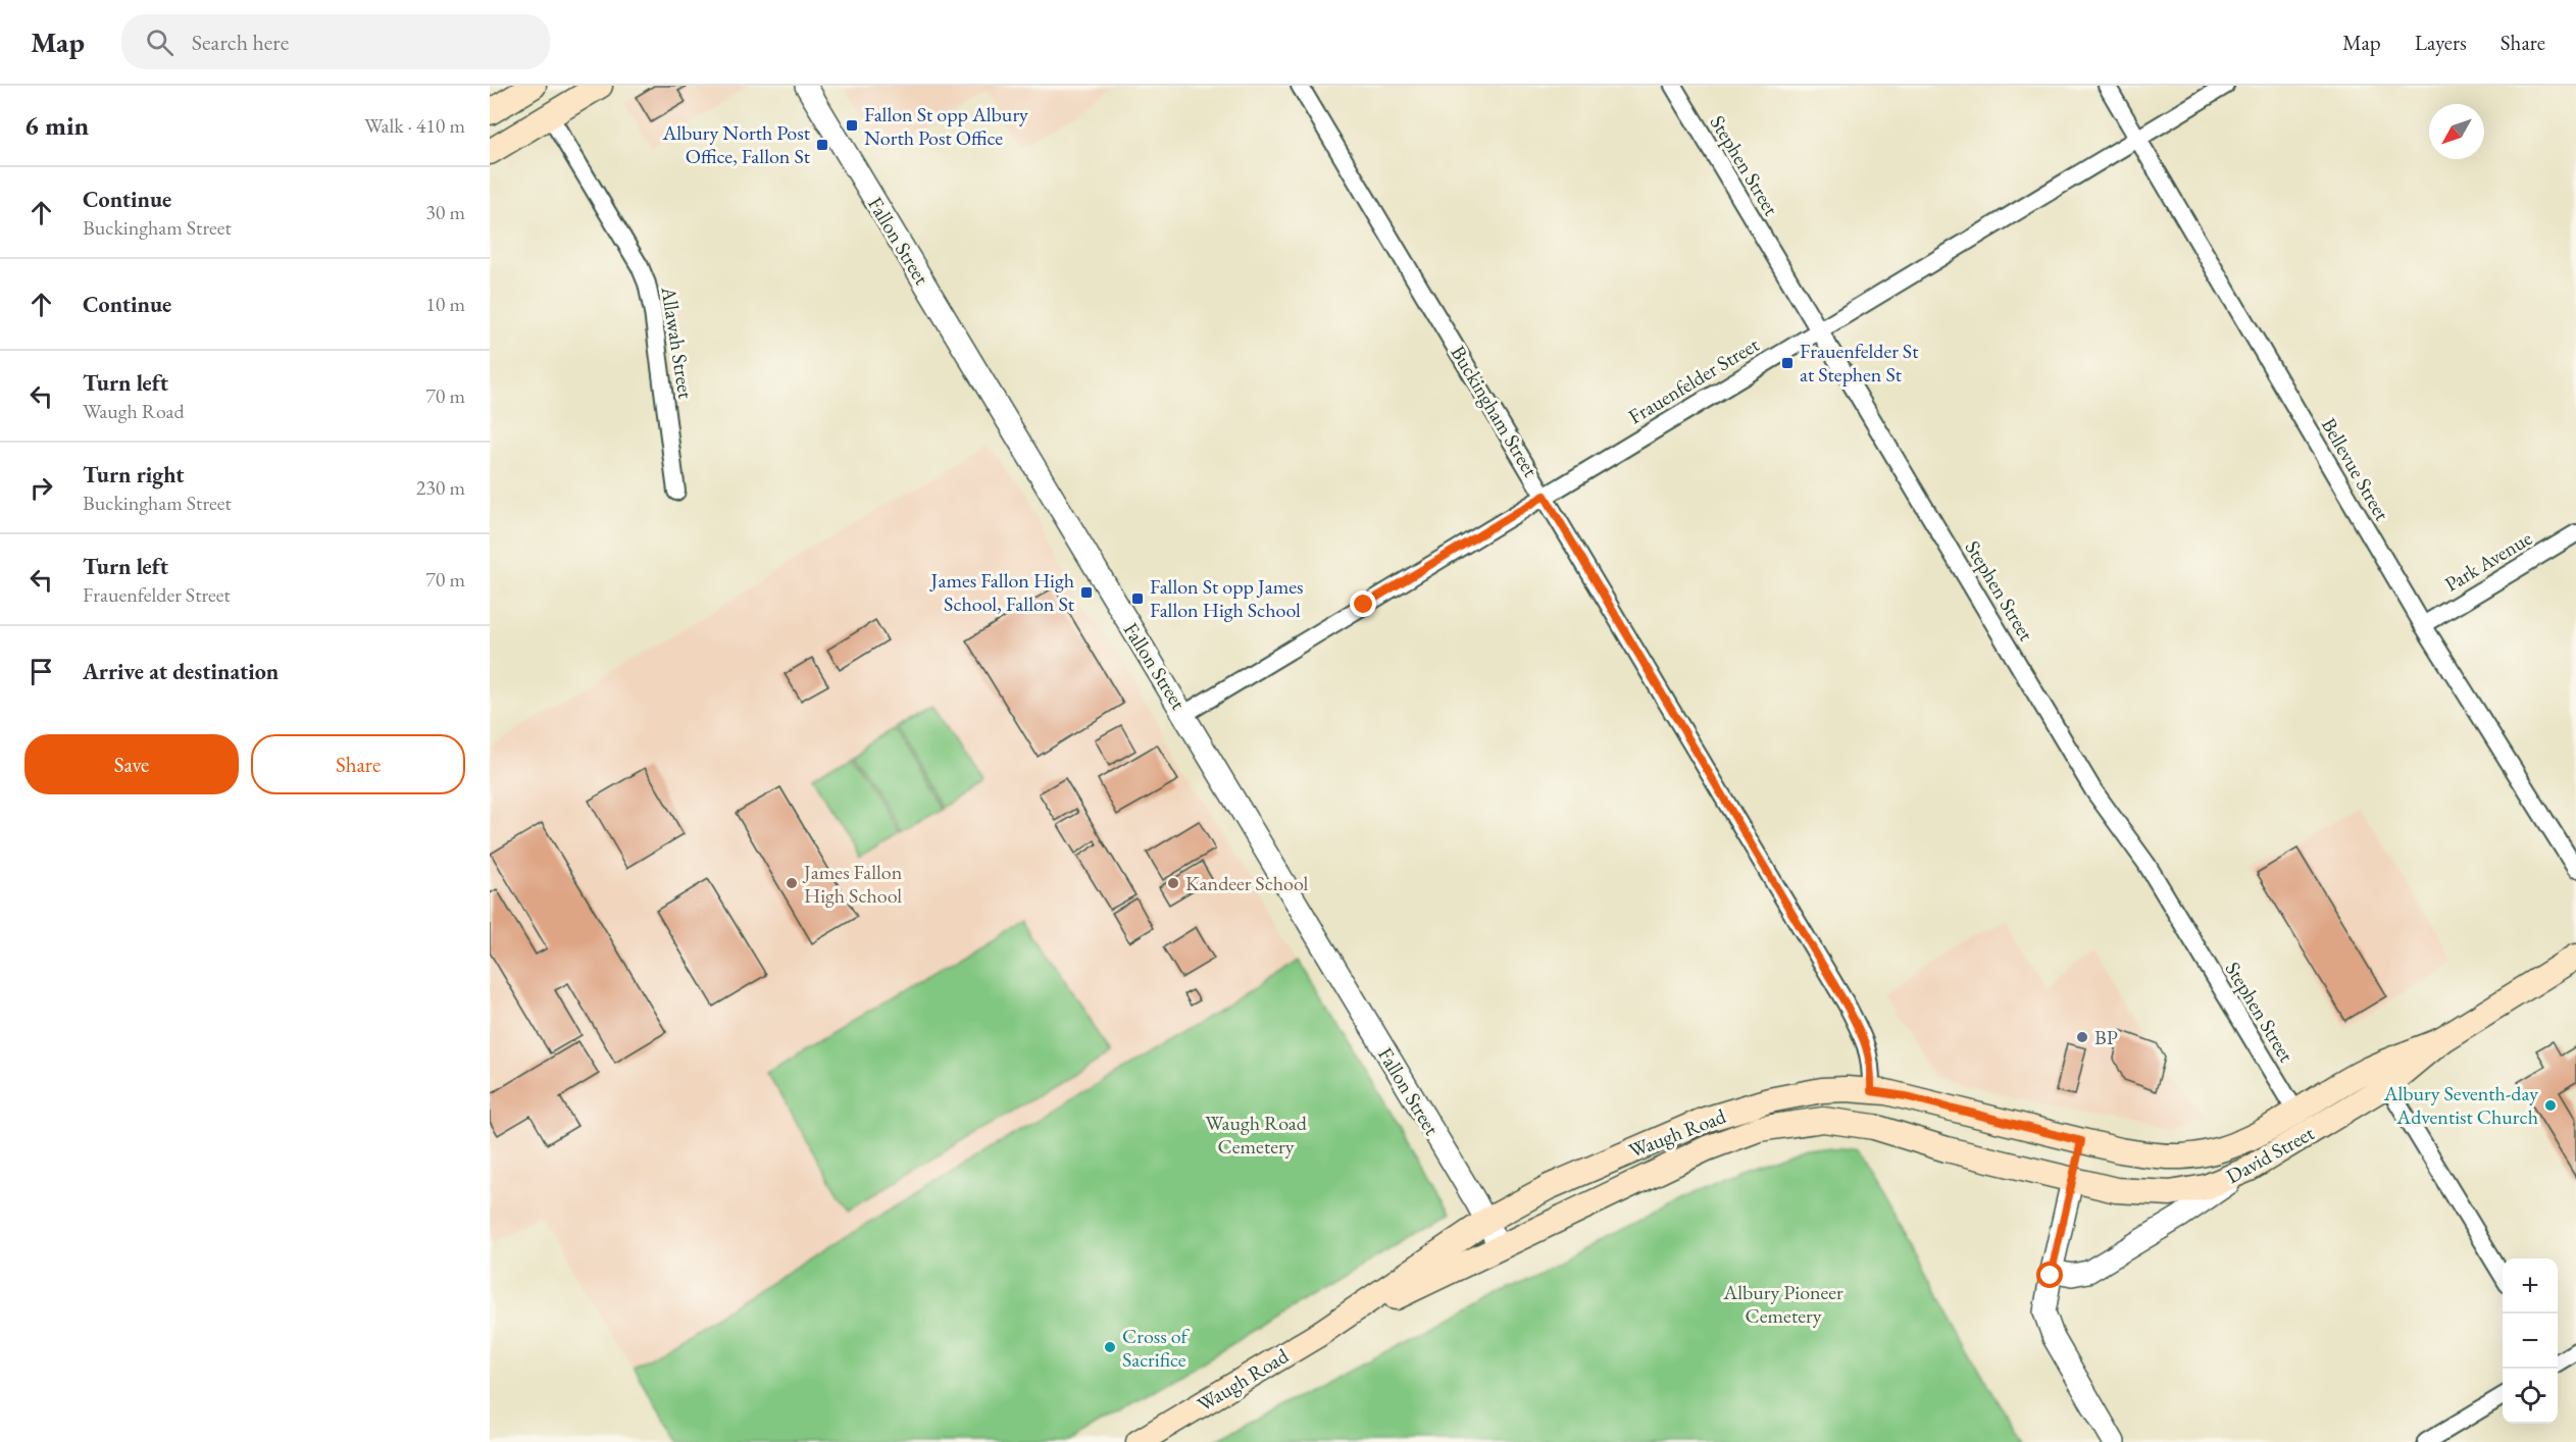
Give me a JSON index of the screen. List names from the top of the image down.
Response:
{
  "streets": {
    "main road": ["Waugh Road", "David Street"],
    "street": [
      "Stephen Street",
      "Fallon Street",
      "Allawah Street",
      "Frauenfelder Street",
      "Buckingham Street",
      "Bellevue Street",
      "Park Avenue"
    ]
  },
  "crossings": [
    ["Stephen Street", "Frauenfelder Street"],
    ["Stephen Street", "David Street"],
    ["Fallon Street", "Frauenfelder Street"],
    ["Fallon Street", "Waugh Road"],
    ["Frauenfelder Street", "Buckingham Street"],
    ["Frauenfelder Street", "Bellevue Street"],
    ["Buckingham Street", "Waugh Road"],
    ["Bellevue Street", "Park Avenue"],
    ["Waugh Road", "David Street"]
  ],
  "parks": ["Waugh Road Cemetery", "Albury Pioneer Cemetery"],
  "places": {
    "transit": [
      "Fallon St opp Albury North Post Office",
      "Albury North Post Office, Fallon St",
      "Frauenfelder St at Stephen St",
      "James Fallon High School, Fallon St",
      "Fallon St opp James Fallon High School"
    ],
    "other": [
      "James Fallon High School",
      "Kandeer School",
      "BP",
      "Albury Seventh-day Adventist Church",
      "Cross of Sacrifice"
    ]
  },
  "north": "bottom left",
  "page": {
    "header": "Map",
    "search": "Search here",
    "nav": ["Map", "Layers", "Share"],
    "heading": ["6 min", "Walk · 410 m"],
    "list": [
      ["Continue", "Buckingham Street", "30 m"],
      ["Continue", "10 m"],
      ["Turn left", "Waugh Road", "70 m"],
      ["Turn right", "Buckingham Street", "230 m"],
      ["Turn left", "Frauenfelder Street", "70 m"],
      "Arrive at destination"
    ],
    "buttons": ["Save", "Share"],
    "map_buttons": ["+", "−"]
  }
}
